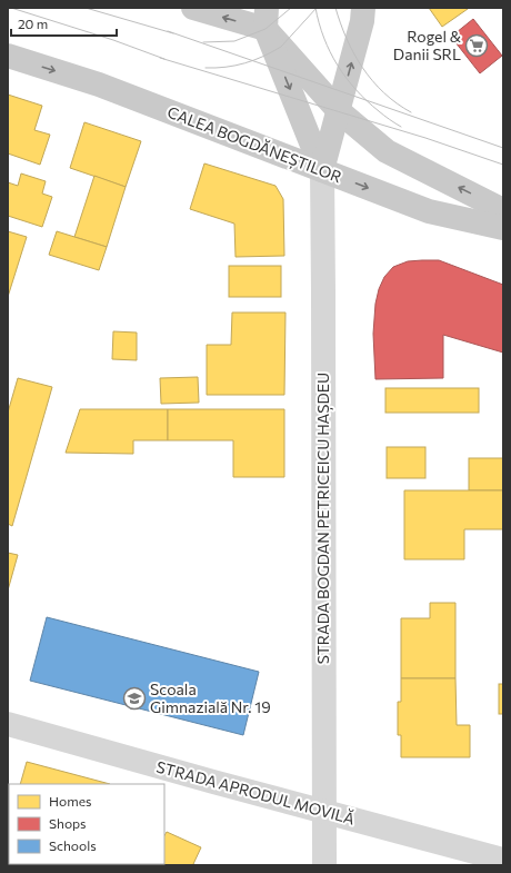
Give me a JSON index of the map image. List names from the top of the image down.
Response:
{
  "streets": {
    "main road": ["CALEA BOGDĂNEȘTILOR"],
    "street": ["STRADA BOGDAN PETRICEICU HAȘDEU", "STRADA APRODUL MOVILĂ"]
  },
  "crossings": [
    ["CALEA BOGDĂNEȘTILOR", "STRADA BOGDAN PETRICEICU HAȘDEU"],
    ["STRADA BOGDAN PETRICEICU HAȘDEU", "STRADA APRODUL MOVILĂ"]
  ],
  "places": {
    "supermarket": ["Rogel & Danii SRL"],
    "school or university": ["Scoala Gimnazială Nr. 19"]
  },
  "legend": ["Homes", "Shops", "Schools"],
  "scale_bar": "20 m"
}
